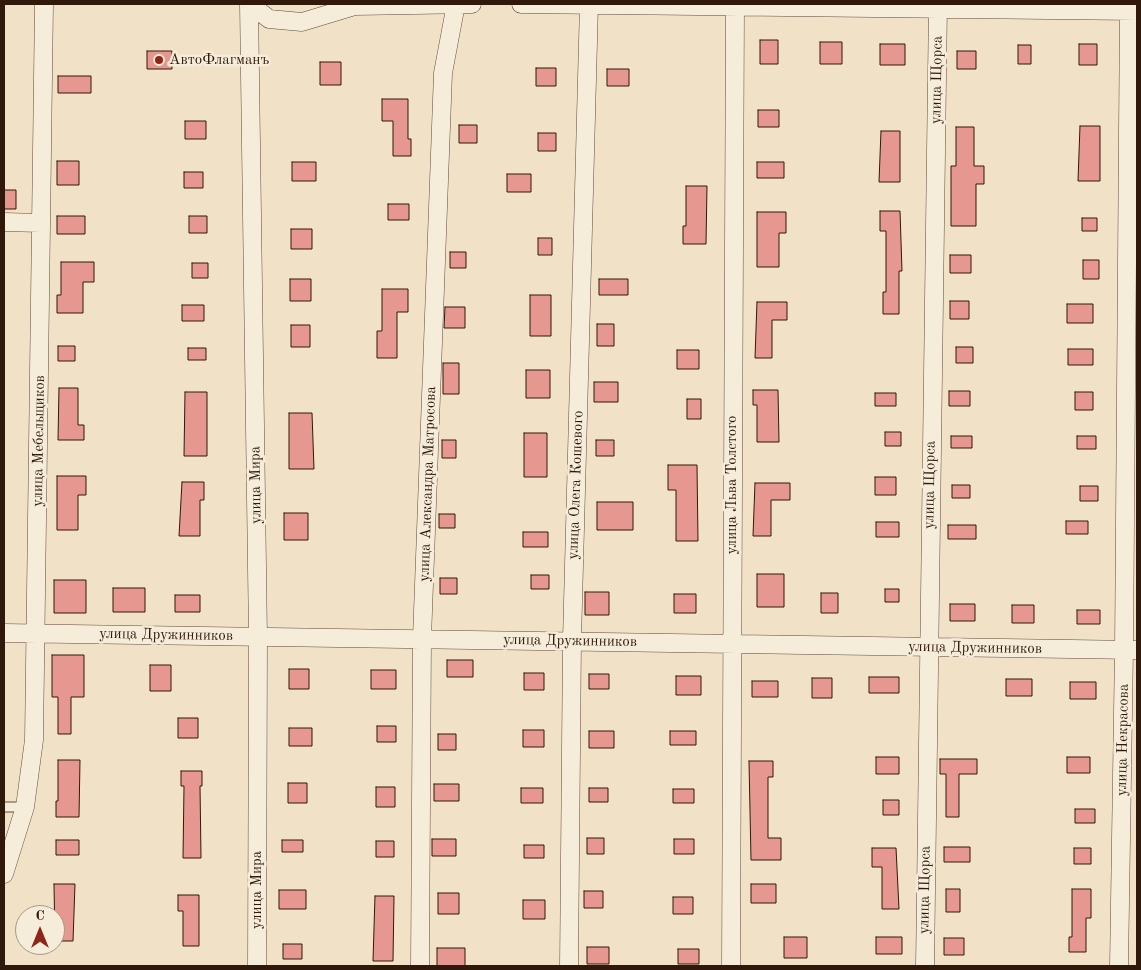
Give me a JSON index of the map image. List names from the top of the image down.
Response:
{
  "streets": {
    "street": [
      "улица Щорса",
      "улица Мебельщиков",
      "улица Александра Матросова",
      "улица Мира",
      "улица Олега Кошевого",
      "улица Льва Толстого",
      "улица Дружинников",
      "улица Некрасова"
    ]
  },
  "crossings": [
    ["улица Щорса", "улица Дружинников"],
    ["улица Мебельщиков", "улица Дружинников"],
    ["улица Александра Матросова", "улица Дружинников"],
    ["улица Мира", "улица Дружинников"],
    ["улица Олега Кошевого", "улица Дружинников"],
    ["улица Льва Толстого", "улица Дружинников"],
    ["улица Дружинников", "улица Некрасова"]
  ],
  "places": ["АвтоФлагманъ"],
  "north": "top"
}
